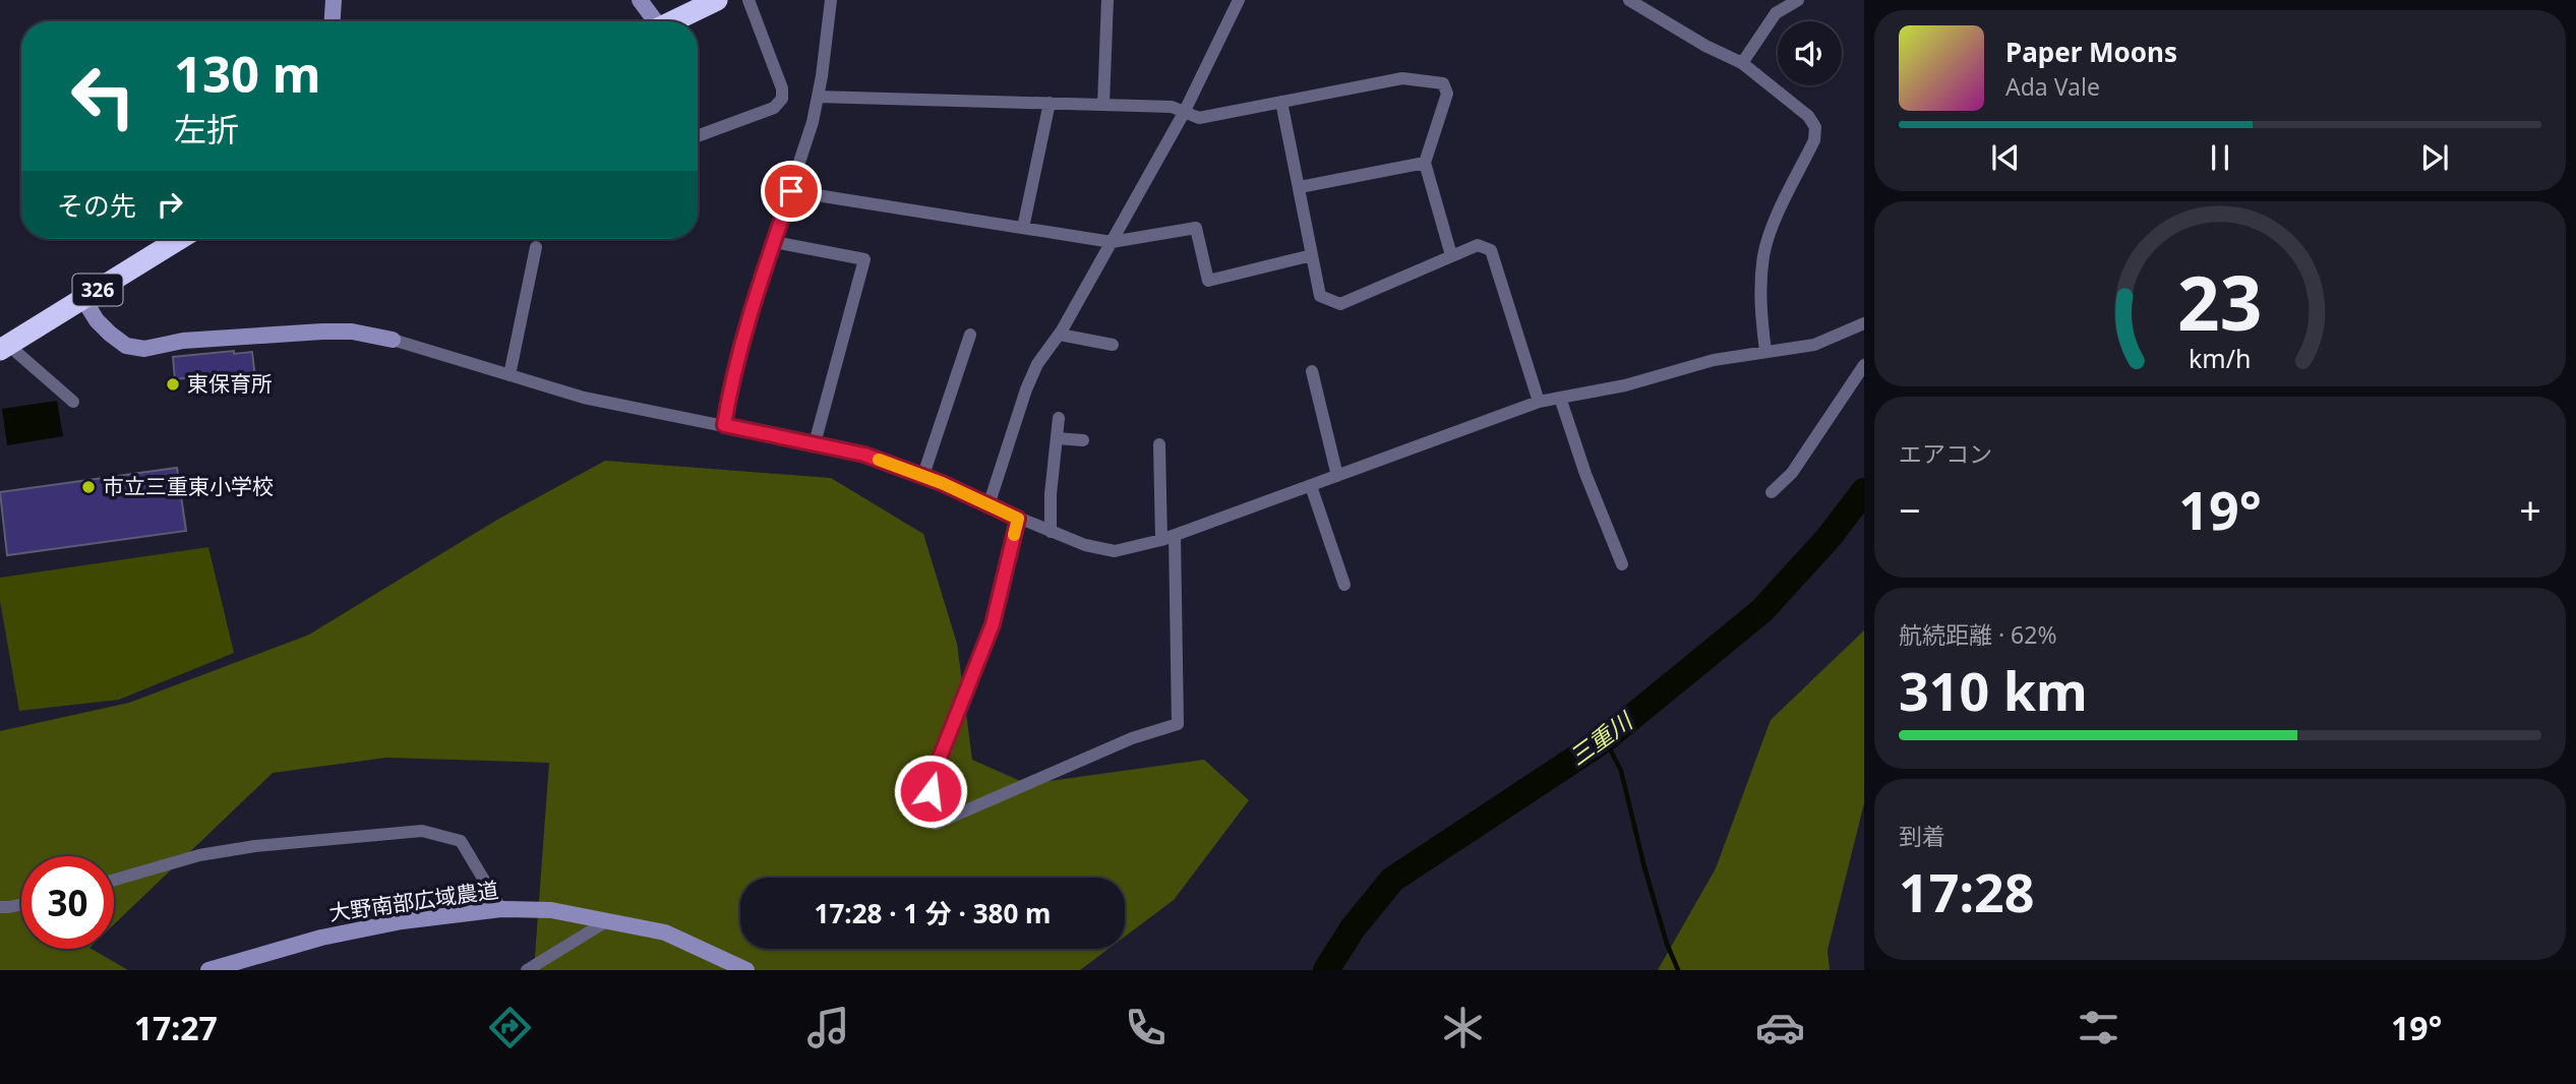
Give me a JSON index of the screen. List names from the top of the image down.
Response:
{
  "streets": {
    "highway": ["326"],
    "street": ["大野南部広域農道"]
  },
  "water": ["三重川"],
  "places": ["東保育所", "市立三重東小学校"],
  "page": {
    "turn": ["130 m", "左折"],
    "song": ["Paper Moons", "Ada Vale"],
    "then": "その先",
    "tile": [
      "エアコン",
      ["航続距離 · 62%", "310 km"],
      ["到着", "17:28"]
    ],
    "heat": ["−", "19°", "+"],
    "limit": "30",
    "trip": "17:28 · 1 分 · 380 m",
    "tabs": ["17:27", "19°"],
    "gauge": ["23", "km/h"]
  }
}
